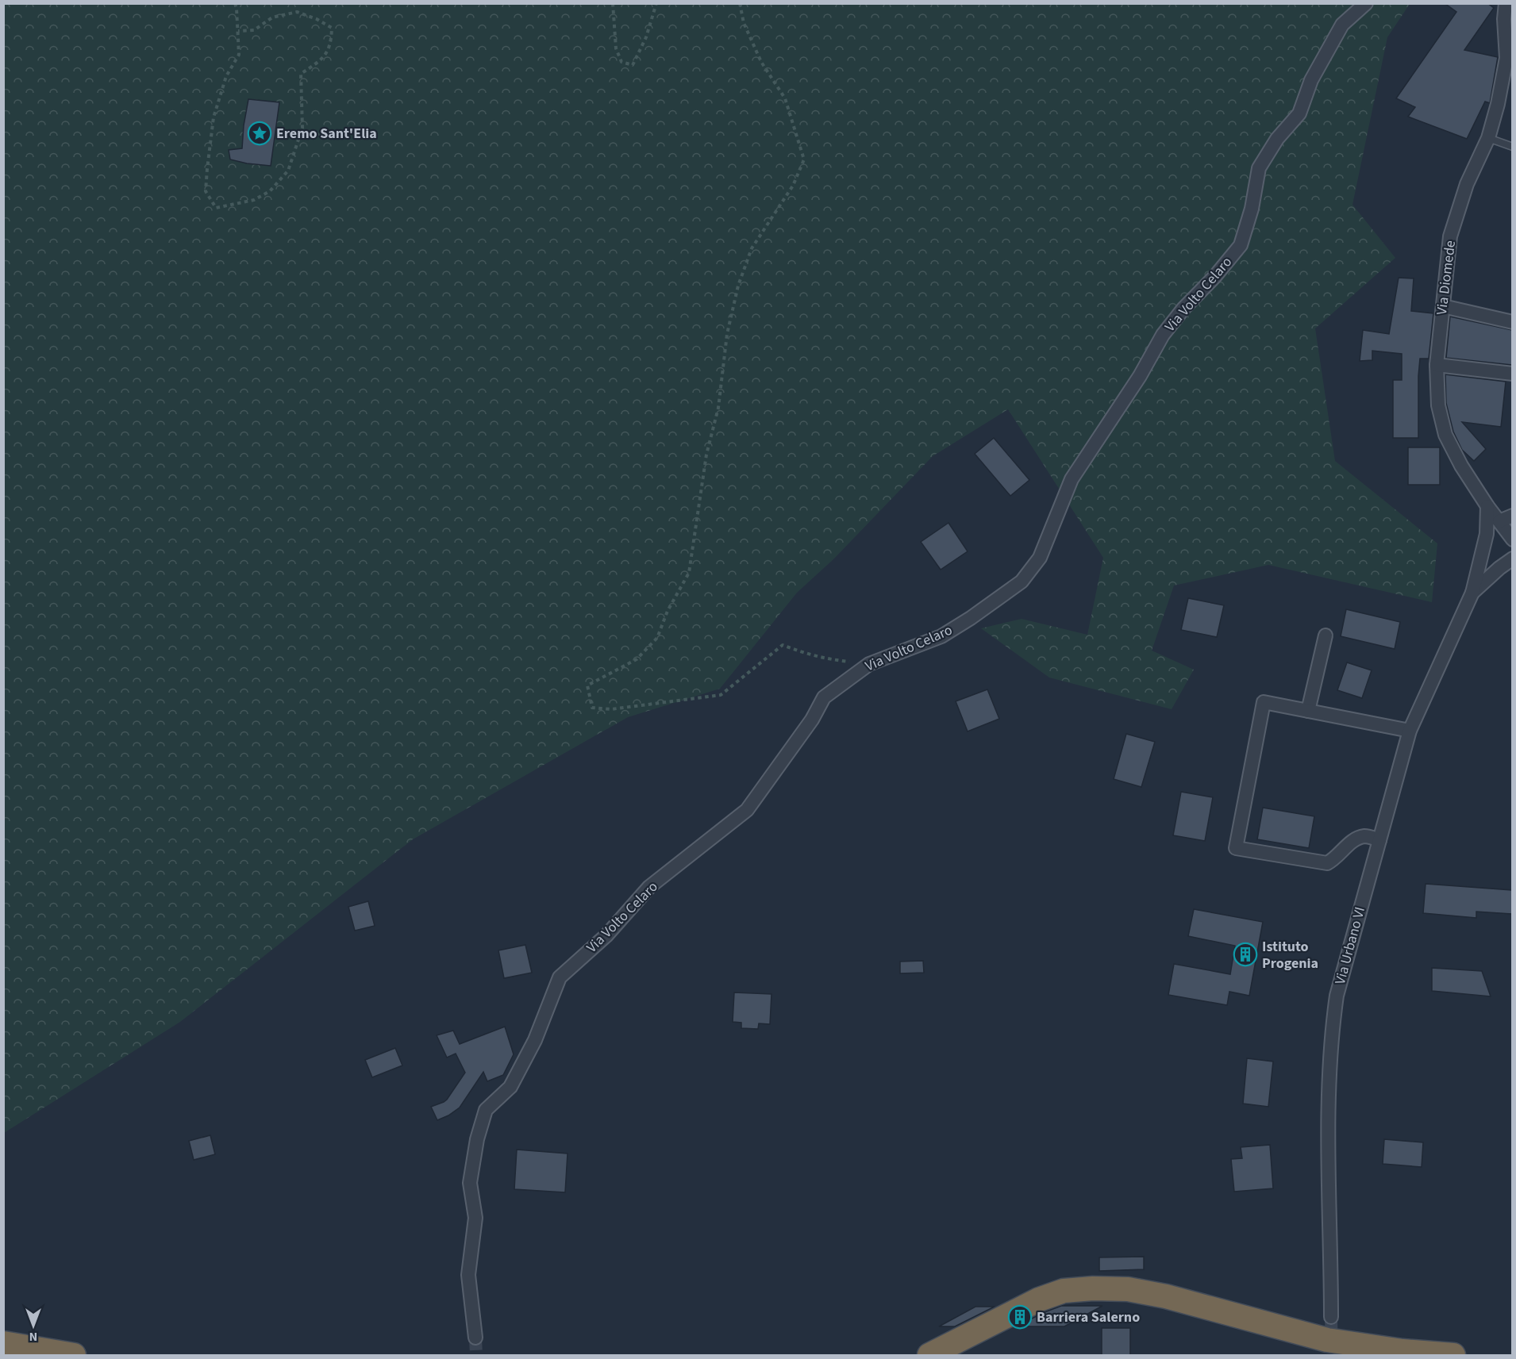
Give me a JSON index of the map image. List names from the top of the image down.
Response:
{
  "streets": {
    "street": ["Via Diomede", "Via Volto Celaro", "Via Urbano VI"]
  },
  "crossings": [
    ["Via Diomede", "Via Urbano VI"]
  ],
  "places": {
    "place": ["Eremo Sant'Elia"],
    "building": ["Istituto Progenia", "Barriera Salerno"]
  },
  "north": "bottom"
}
